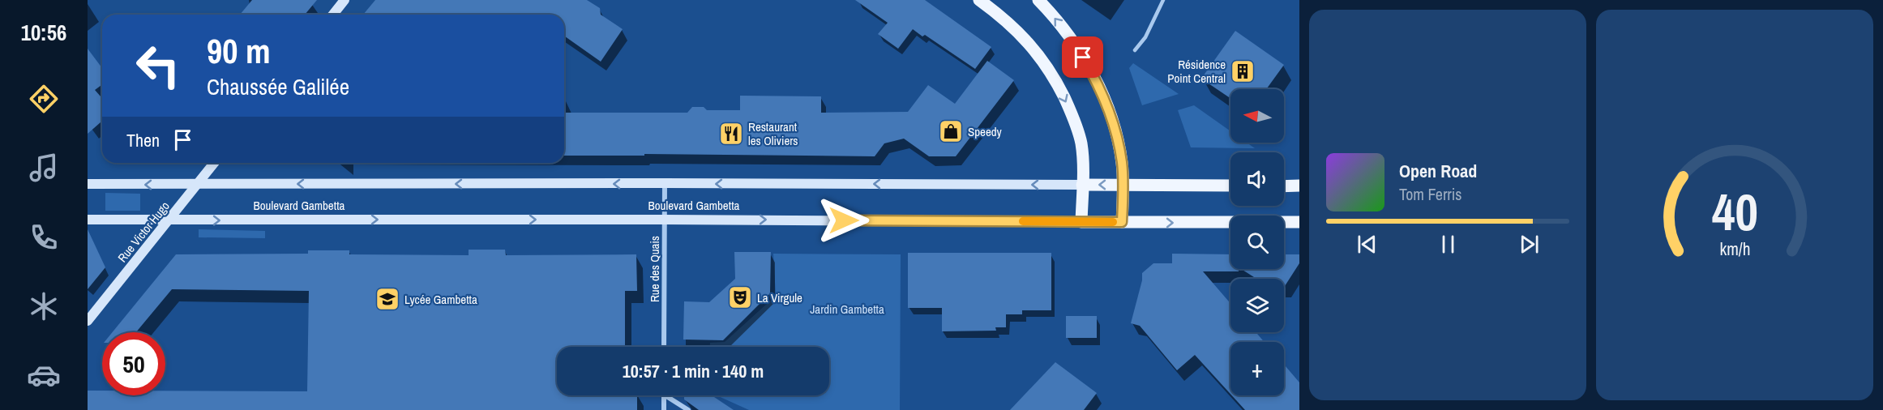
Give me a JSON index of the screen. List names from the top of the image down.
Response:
{
  "streets": {
    "main road": ["Boulevard Gambetta", "Rue Victor Hugo"],
    "street": ["Rue des Quais"]
  },
  "crossings": [
    ["Boulevard Gambetta", "Rue Victor Hugo"],
    ["Boulevard Gambetta", "Rue des Quais"]
  ],
  "parks": ["Jardin Gambetta"],
  "places": {
    "building": ["Résidence Point Central"],
    "shop": ["Speedy"],
    "restaurant": ["Restaurant les Oliviers"],
    "theatre": ["La Virgule"],
    "school or university": ["Lycée Gambetta"]
  },
  "north": "left",
  "page": {
    "tabs": "10:56",
    "turn": ["90 m", "Chaussée Galilée"],
    "map_buttons": "+",
    "then": "Then",
    "song": ["Open Road", "Tom Ferris"],
    "limit": "50",
    "trip": "10:57 · 1 min · 140 m",
    "gauge": ["40", "km/h"]
  }
}
